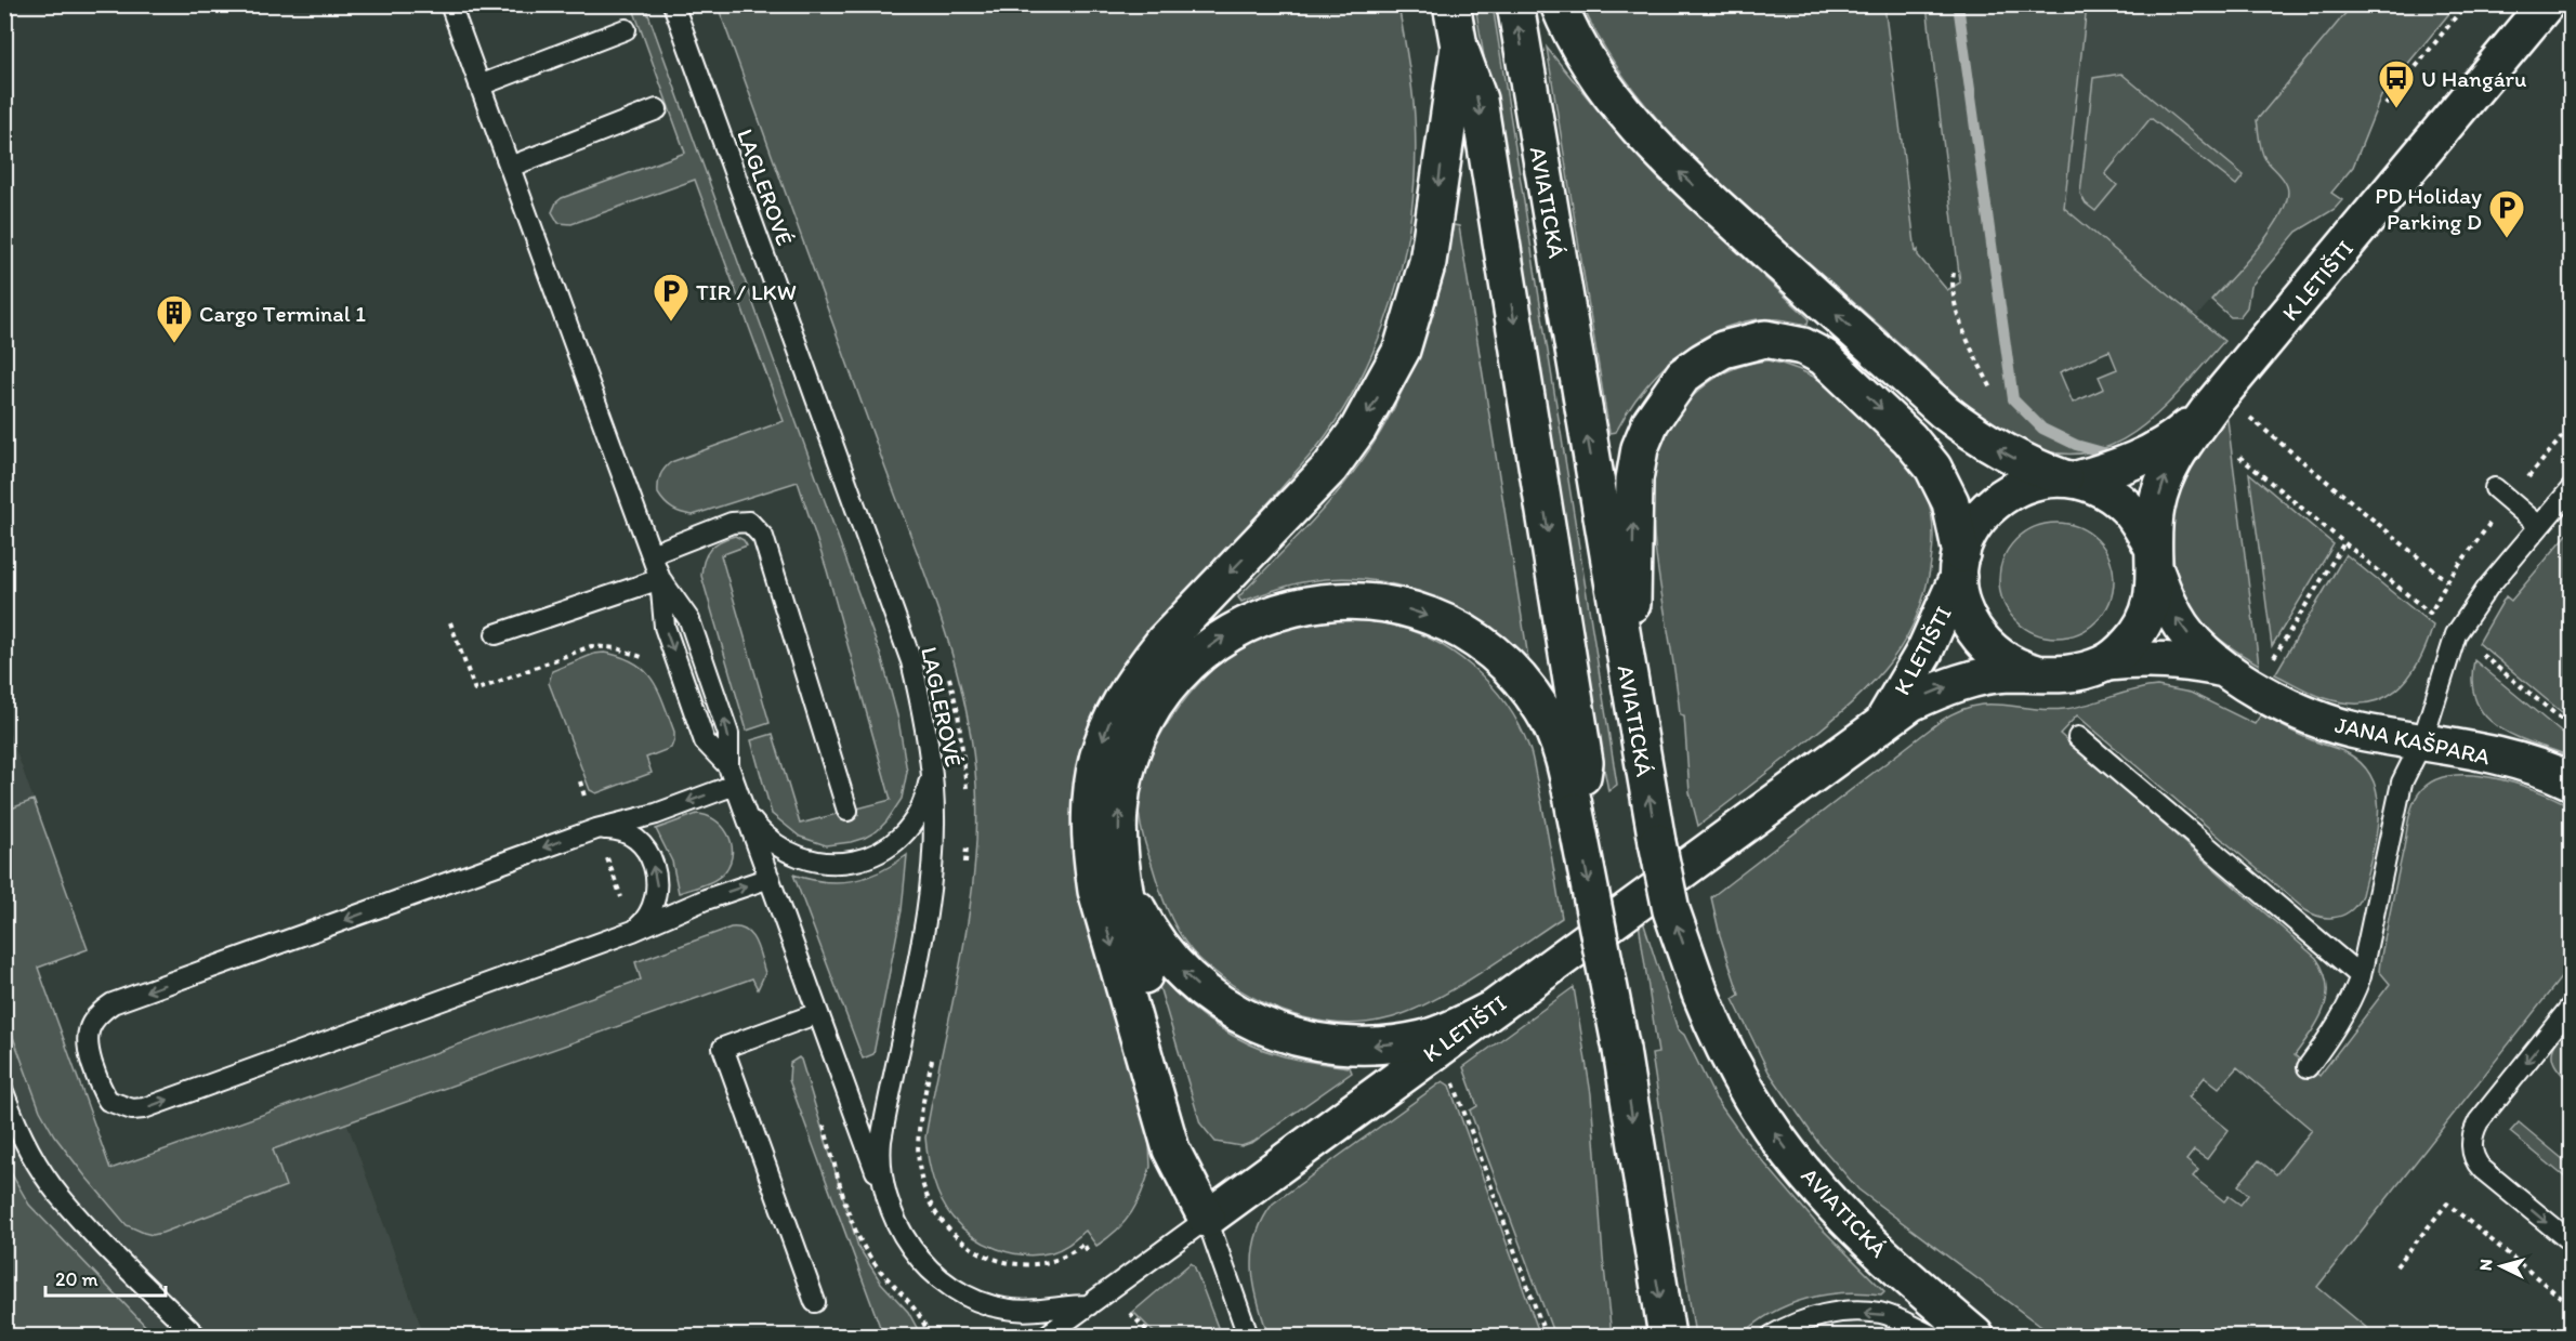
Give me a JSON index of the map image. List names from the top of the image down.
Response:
{
  "streets": {
    "main road": ["AVIATICKÁ", "K LETIŠTI", "JANA KAŠPARA"],
    "lane": ["LAGLEROVÉ"]
  },
  "crossings": [
    ["LAGLEROVÉ", "K LETIŠTI"],
    ["K LETIŠTI", "JANA KAŠPARA"]
  ],
  "places": {
    "bus stop": ["U Hangáru"],
    "parking": ["PD Holiday Parking D", "TIR / LKW"],
    "building": ["Cargo Terminal 1"]
  },
  "scale_bar": "20 m",
  "north": "left"
}
